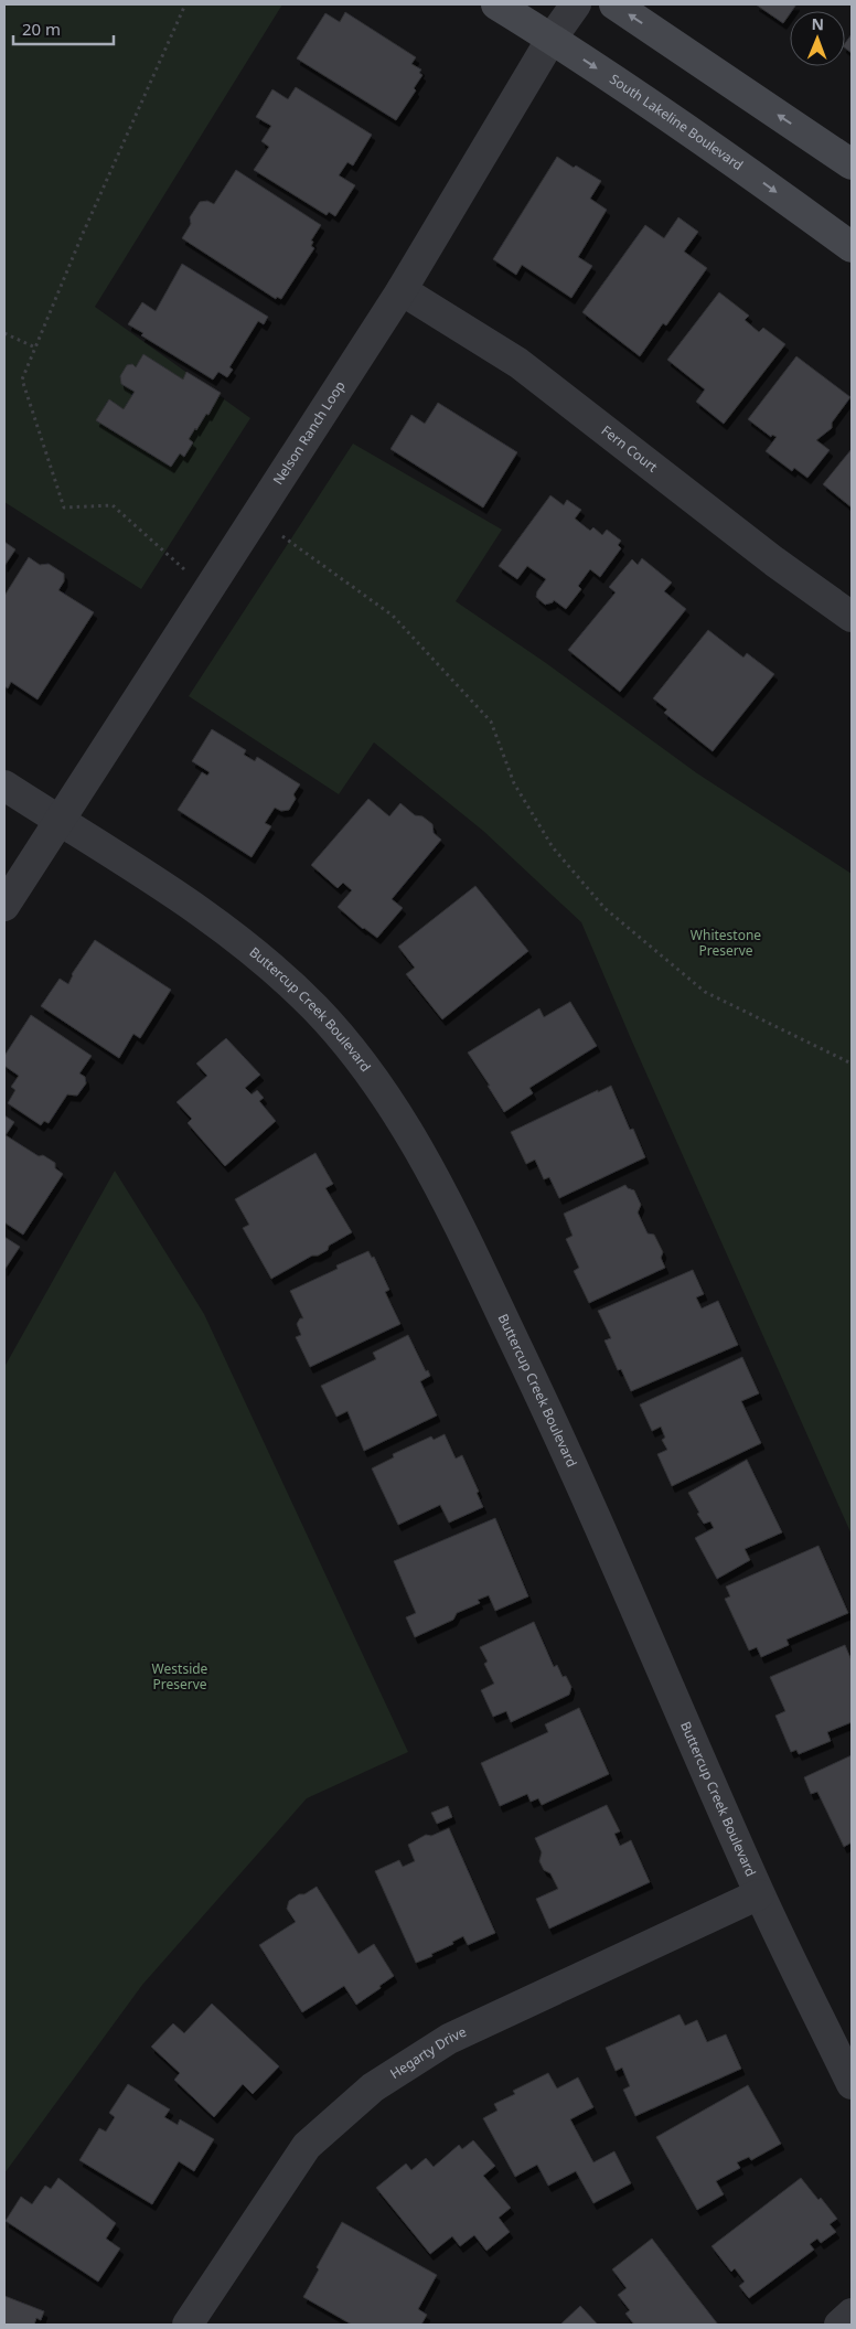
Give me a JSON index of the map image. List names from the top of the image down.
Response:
{
  "streets": {
    "main road": ["South Lakeline Boulevard"],
    "street": [
      "Nelson Ranch Loop",
      "Fern Court",
      "Buttercup Creek Boulevard",
      "Hegarty Drive"
    ]
  },
  "crossings": [
    ["South Lakeline Boulevard", "Nelson Ranch Loop"],
    ["Nelson Ranch Loop", "Fern Court"],
    ["Nelson Ranch Loop", "Buttercup Creek Boulevard"],
    ["Buttercup Creek Boulevard", "Hegarty Drive"]
  ],
  "parks": ["Whitestone Preserve", "Westside Preserve"],
  "scale_bar": "20 m",
  "north": "top"
}
